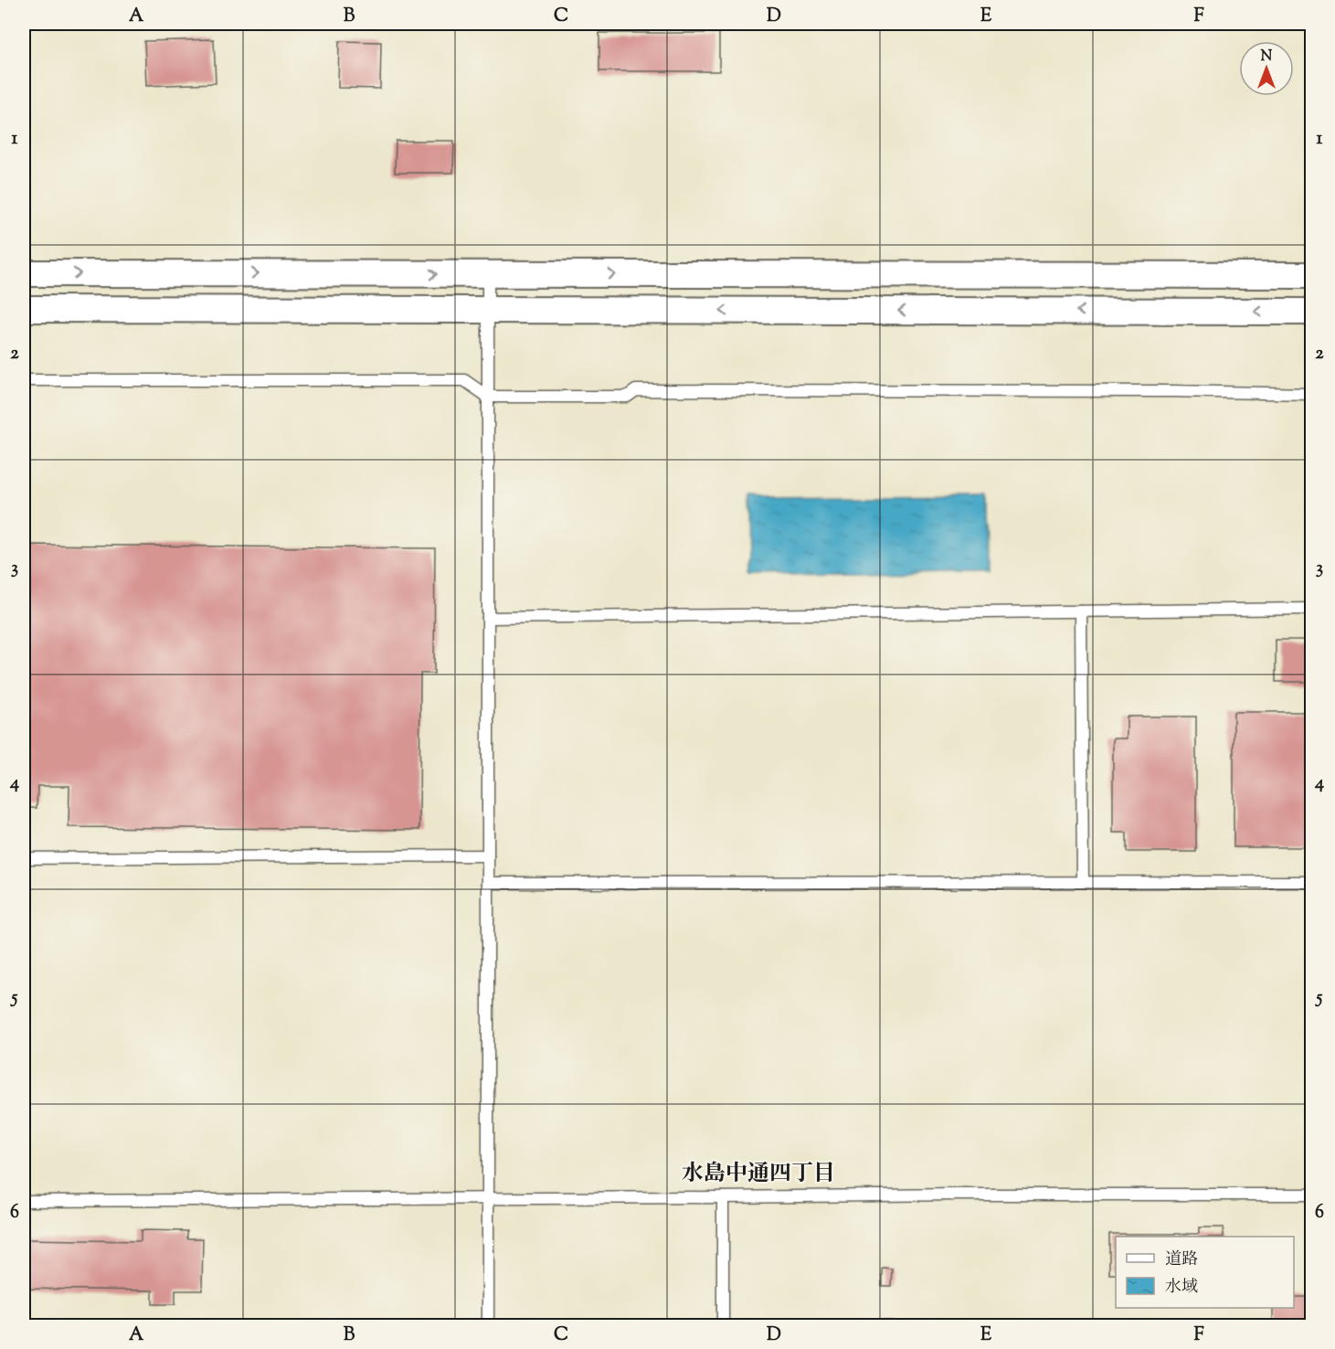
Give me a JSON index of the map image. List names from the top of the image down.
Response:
{
  "districts": ["水島中通四丁目"],
  "legend": ["道路", "水域"],
  "north": "top",
  "grid": {
    "columns": [
      "A",
      "B",
      "C",
      "D",
      "E",
      "F"
    ],
    "rows": [
      "1",
      "2",
      "3",
      "4",
      "5",
      "6"
    ]
  }
}
